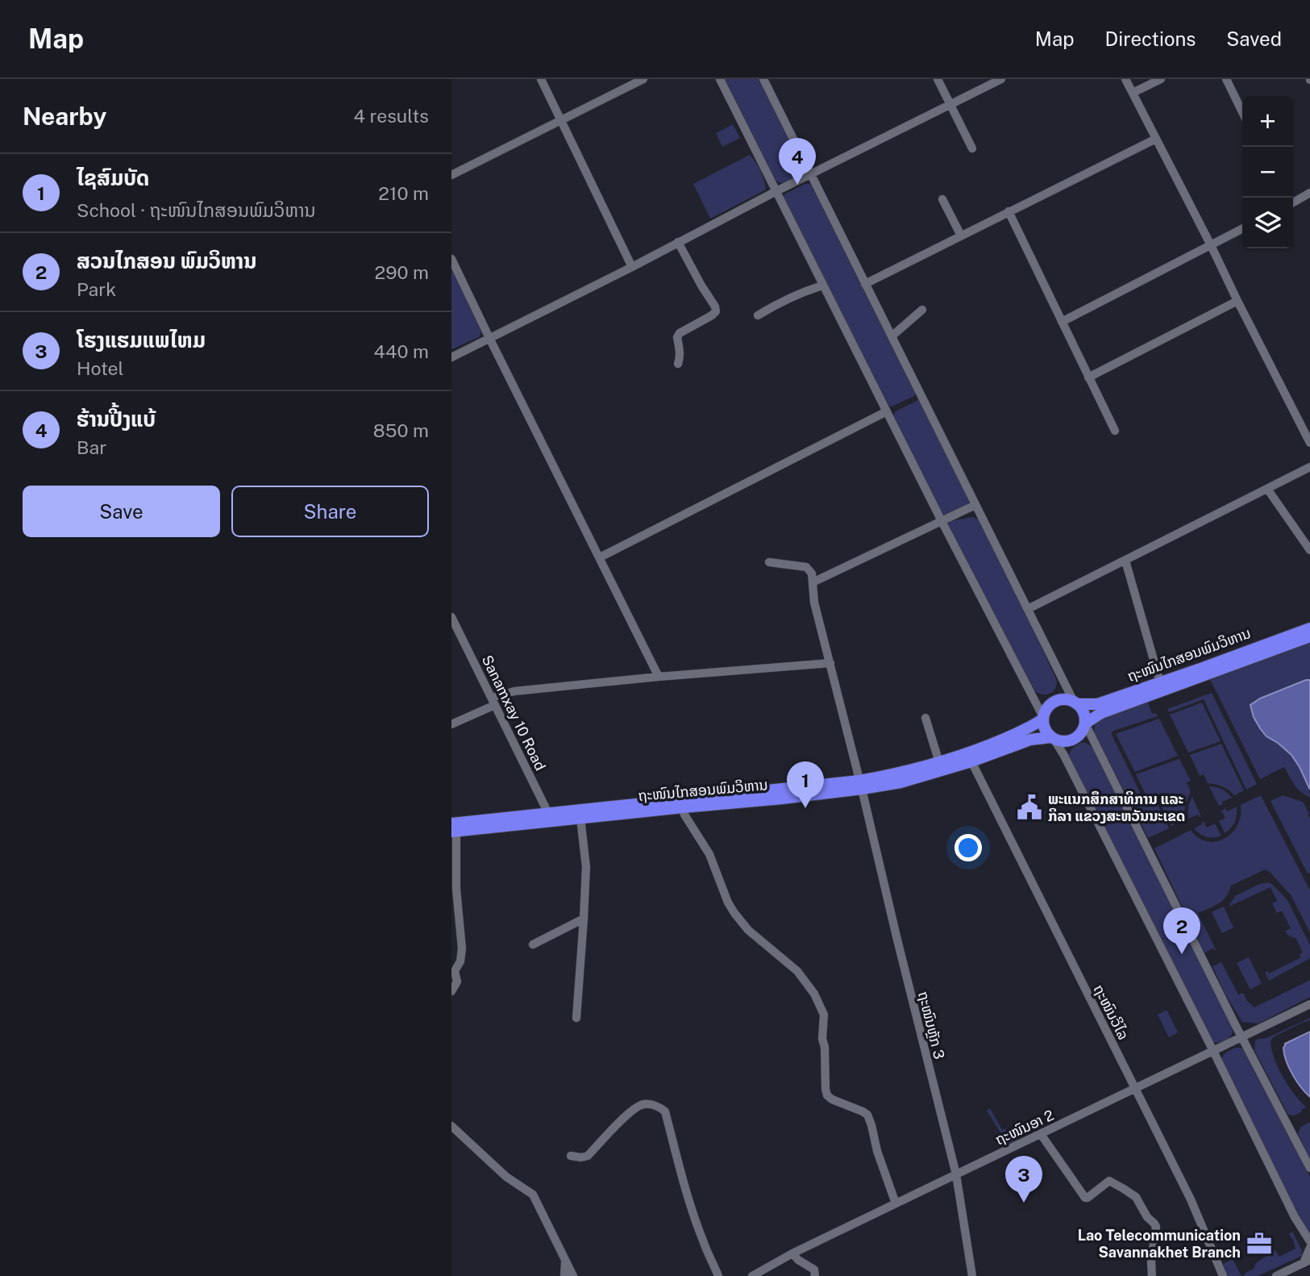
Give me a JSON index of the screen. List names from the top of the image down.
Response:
{
  "streets": {
    "highway": ["ຖະໜົນໄກສອນພົມວິຫານ"],
    "street": [
      "Sanamxay 10 Road",
      "ຖະໜົນວິໄລ",
      "ຖະໜົນຫຼັກ 3",
      "ຖະໜົນອາ 2"
    ]
  },
  "crossings": [
    ["ຖະໜົນໄກສອນພົມວິຫານ", "Sanamxay 10 Road"],
    ["ຖະໜົນໄກສອນພົມວິຫານ", "ຖະໜົນວິໄລ"],
    ["ຖະໜົນໄກສອນພົມວິຫານ", "ຖະໜົນຫຼັກ 3"],
    ["ຖະໜົນວິໄລ", "ຖະໜົນອາ 2"],
    ["ຖະໜົນຫຼັກ 3", "ຖະໜົນອາ 2"]
  ],
  "places": {
    "public building": ["ພະແນກສຶກສາທິການ ແລະ ກິລາ ແຂວງສະຫວັນນະເຂດ"],
    "office": ["Lao Telecommunication Savannakhet Branch"]
  },
  "page": {
    "header": "Map",
    "nav": ["Map", "Directions", "Saved"],
    "heading": ["Nearby", "4 results"],
    "map_buttons": ["+", "−"],
    "pins": [
      "4",
      "1",
      "2",
      "3"
    ],
    "list": [
      {
        "mark": "1",
        "name": "ໄຊສົມບັດ",
        "note": "School · ຖະໜົນໄກສອນພົມວິຫານ",
        "value": "210 m"
      },
      {
        "mark": "2",
        "name": "ສວນໄກສອນ ພົມວິຫານ",
        "note": "Park",
        "value": "290 m"
      },
      {
        "mark": "3",
        "name": "ໂຮງແຮມແພໄຫມ",
        "note": "Hotel",
        "value": "440 m"
      },
      {
        "mark": "4",
        "name": "ຮ້ານປີ້ງແບ້",
        "note": "Bar",
        "value": "850 m"
      }
    ],
    "buttons": ["Save", "Share"]
  }
}
